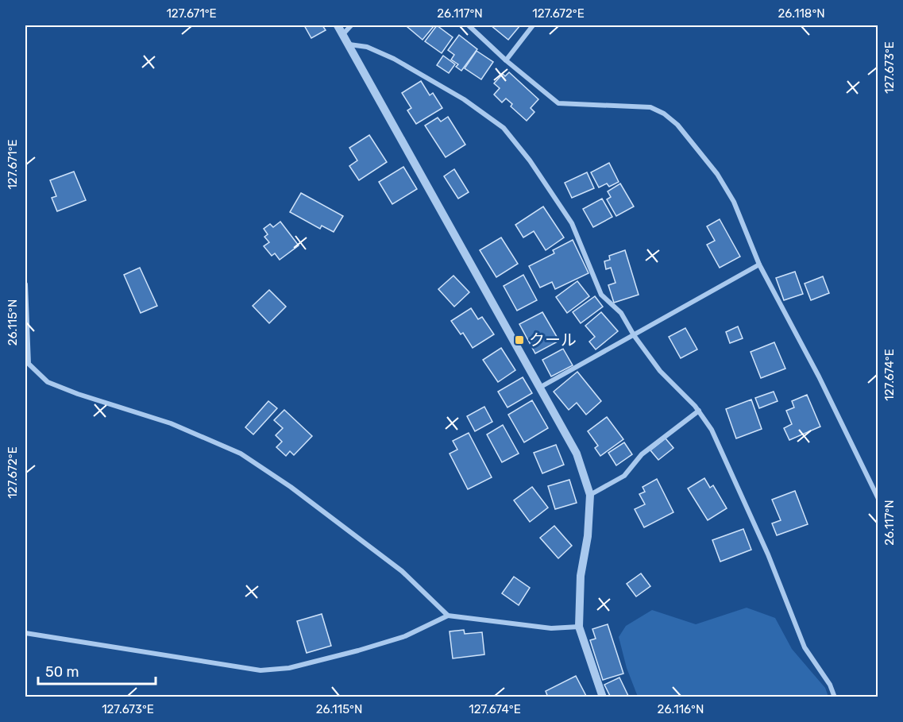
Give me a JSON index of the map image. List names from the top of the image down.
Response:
{
  "places": {
    "transit": ["クール"]
  },
  "scale_bar": "50 m",
  "coordinates": [
    "127.671°E",
    "26.117°N",
    "127.672°E",
    "26.118°N",
    "127.673°E",
    "26.115°N",
    "127.674°E",
    "26.116°N"
  ]
}
